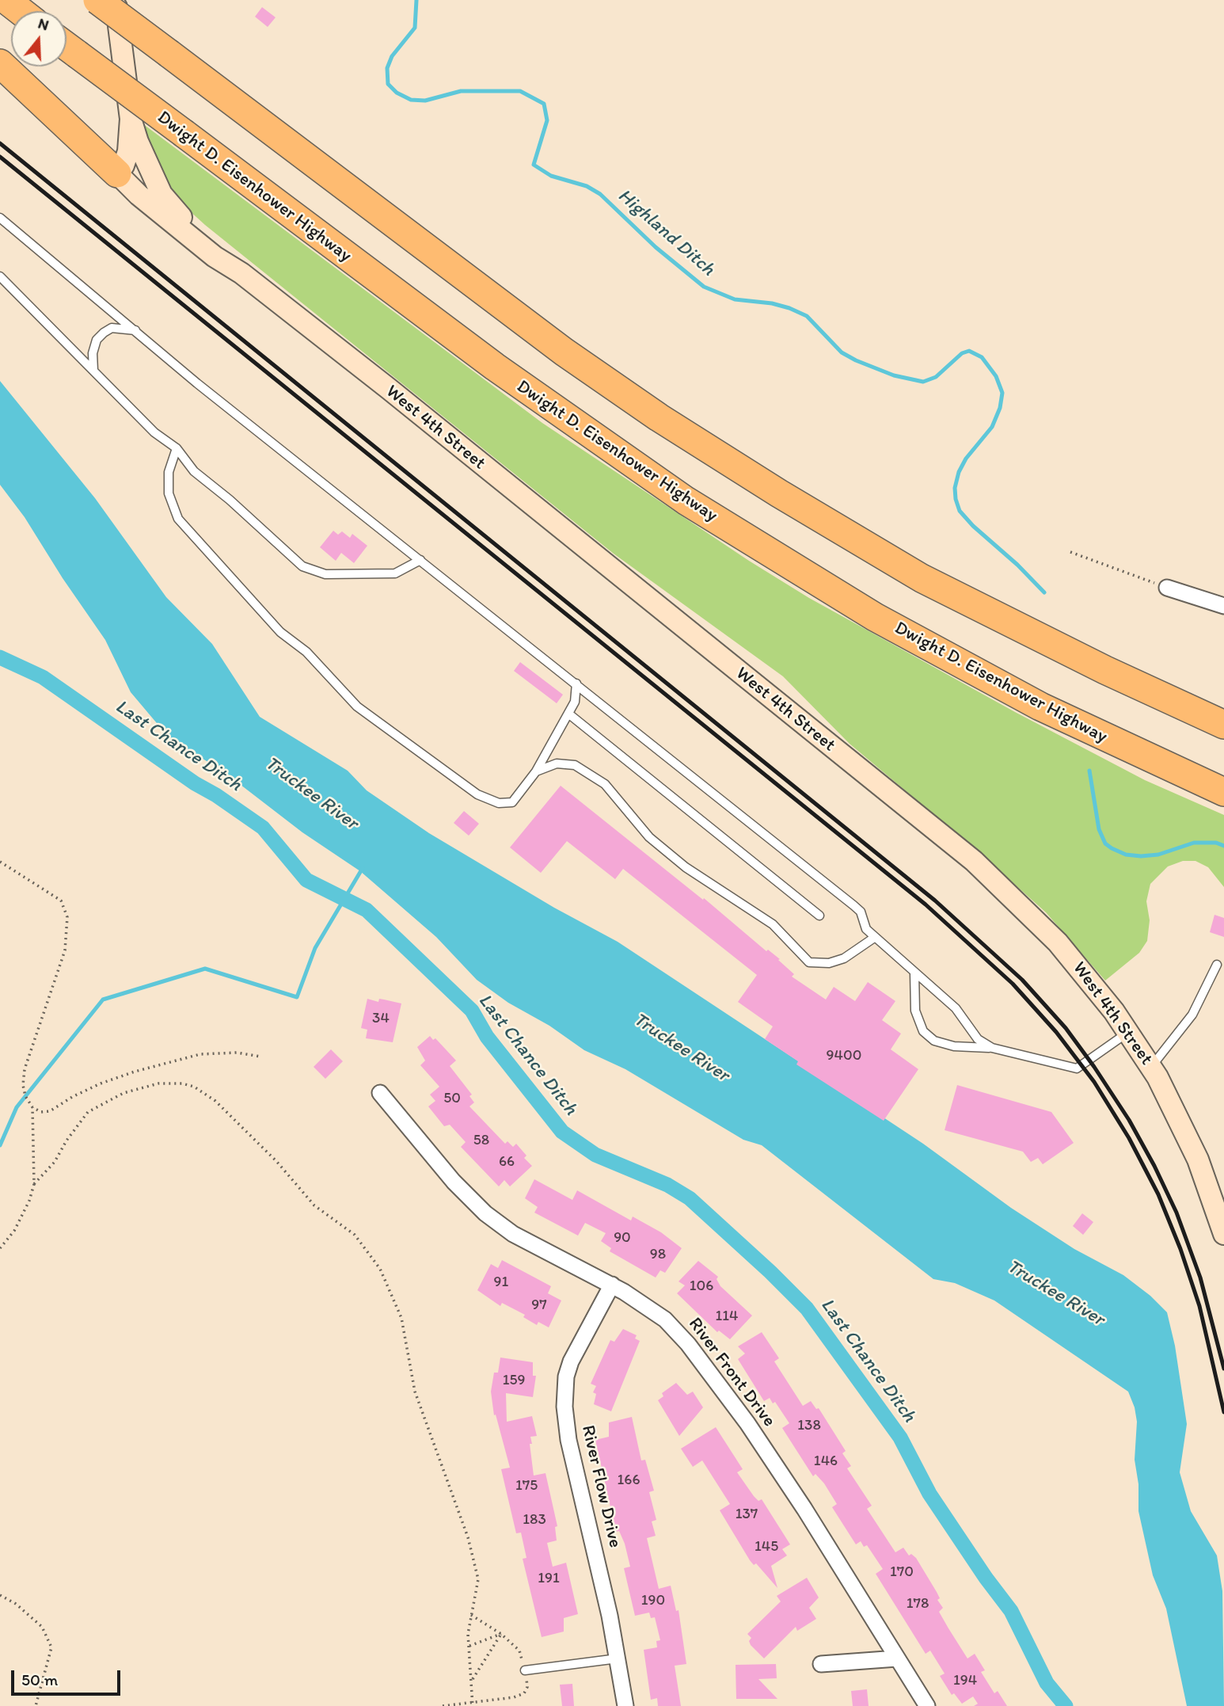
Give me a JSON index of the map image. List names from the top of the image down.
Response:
{
  "streets": {
    "highway": ["Dwight D. Eisenhower Highway"],
    "main road": ["West 4th Street"],
    "street": ["River Front Drive", "River Flow Drive"]
  },
  "crossings": [
    ["River Front Drive", "River Flow Drive"]
  ],
  "water": ["Highland Ditch", "Last Chance Ditch", "Truckee River"],
  "house_numbers": [
    "34",
    "9400",
    "50",
    "58",
    "66",
    "90",
    "98",
    "91",
    "106",
    "97",
    "114",
    "159",
    "138",
    "146",
    "166",
    "175",
    "137",
    "183",
    "145",
    "170",
    "191",
    "190",
    "178",
    "194"
  ],
  "scale_bar": "50 m",
  "north": "top"
}
